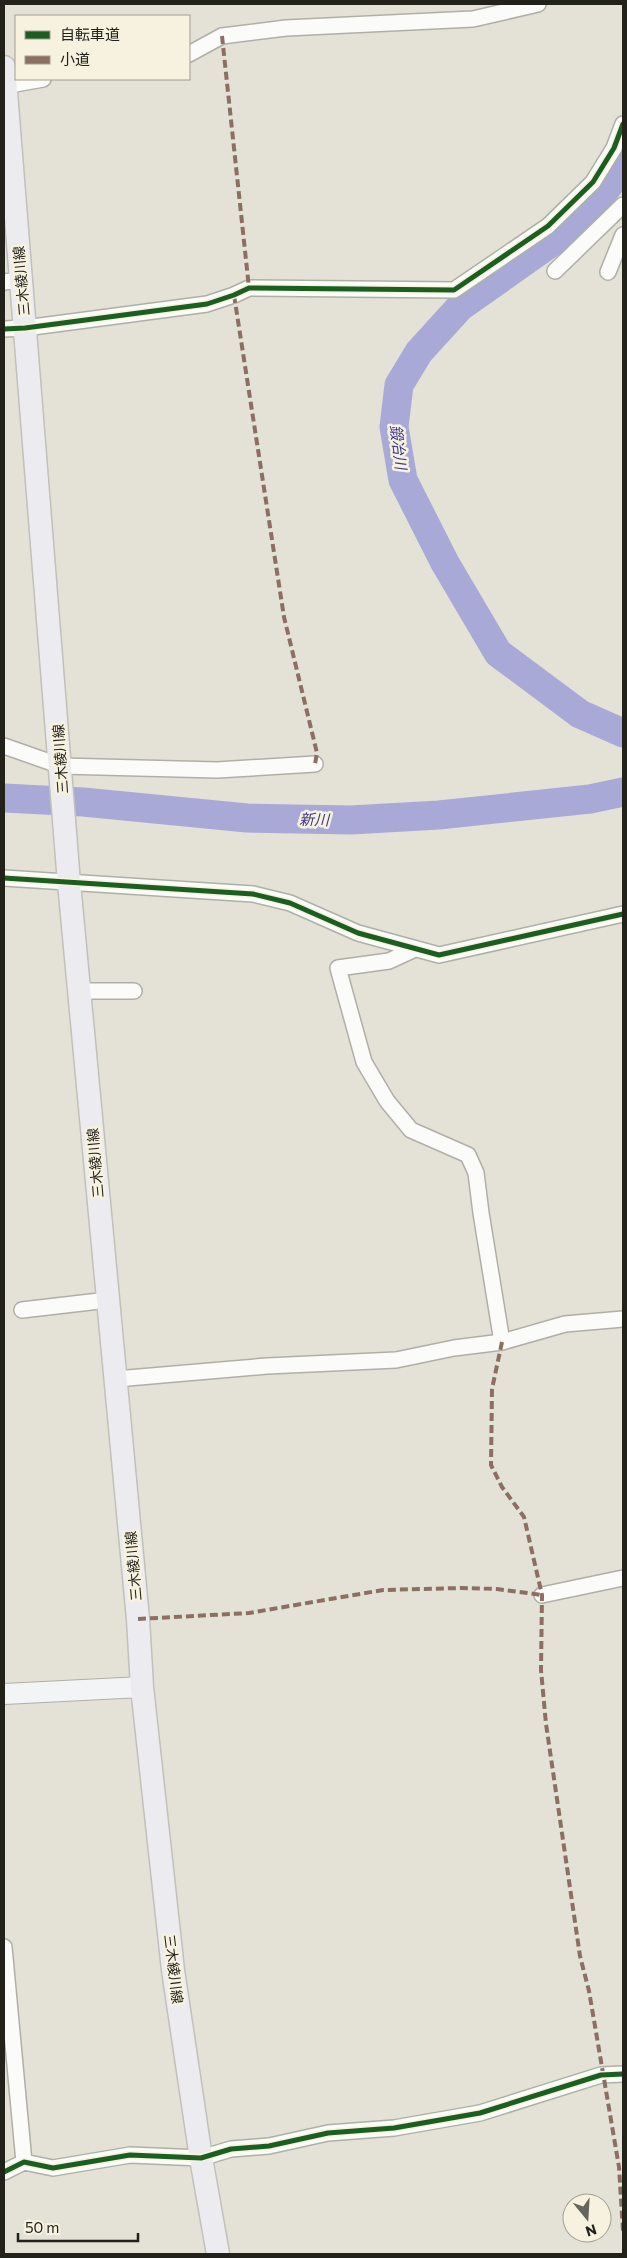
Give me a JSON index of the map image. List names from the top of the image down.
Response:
{
  "streets": {
    "main road": ["三木綾川線"]
  },
  "water": ["鍛冶川", "新川"],
  "legend": ["自転車道", "小道"],
  "scale_bar": "50 m",
  "north": "bottom"
}
